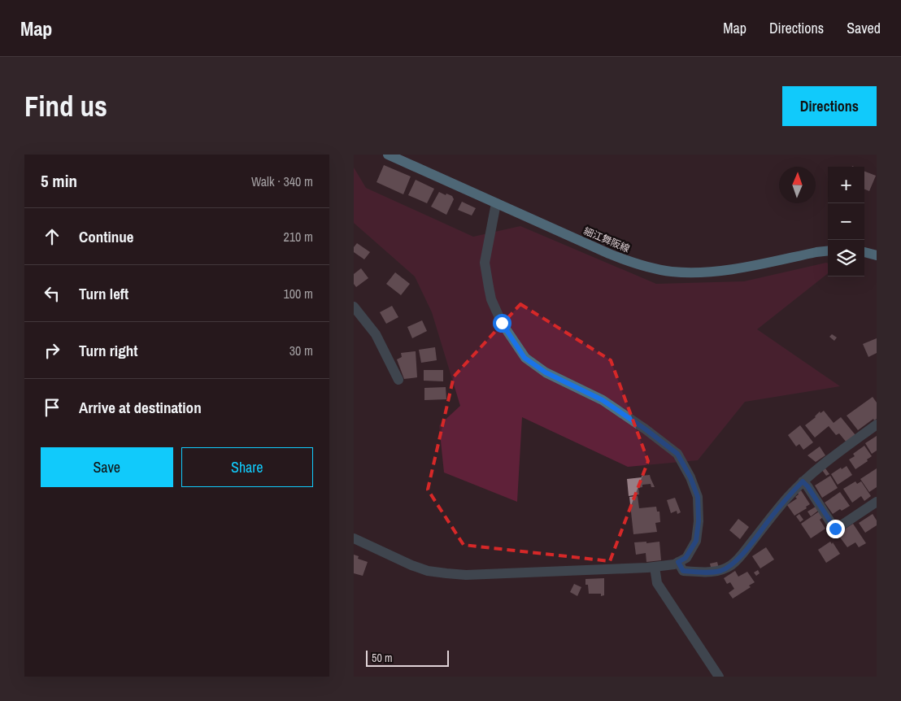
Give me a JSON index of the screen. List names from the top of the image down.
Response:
{
  "streets": {
    "main road": ["細江舞阪線"]
  },
  "scale_bar": "50 m",
  "north": "top",
  "page": {
    "header": "Map",
    "nav": ["Map", "Directions", "Saved"],
    "buttons": [
      "Directions",
      ["Save", "Share"]
    ],
    "title": "Find us",
    "heading": ["5 min", "Walk · 340 m"],
    "map_buttons": ["+", "−"],
    "list": [
      ["Continue", "210 m"],
      ["Turn left", "100 m"],
      ["Turn right", "30 m"],
      "Arrive at destination"
    ],
    "scale": "50 m"
  }
}
